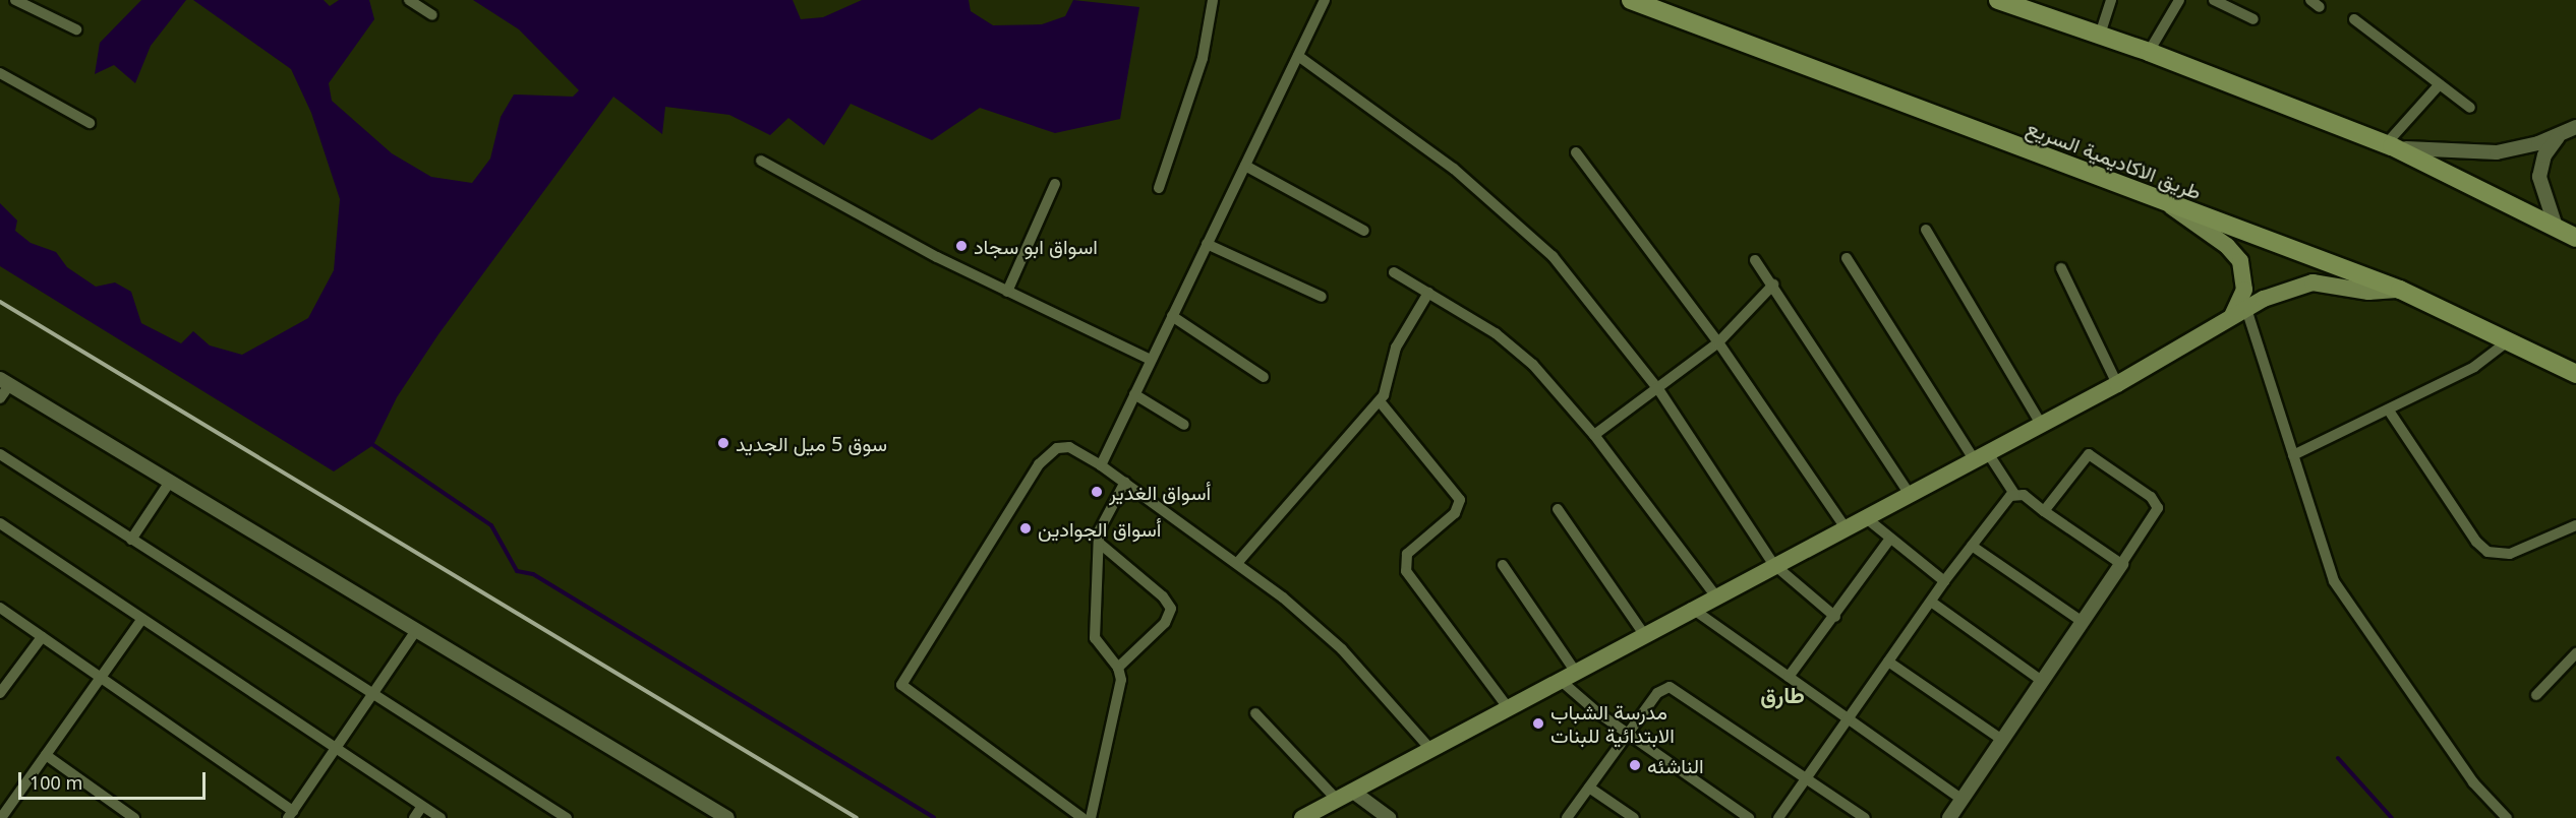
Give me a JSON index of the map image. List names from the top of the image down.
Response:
{
  "streets": {
    "highway": ["طريق الاكاديمية السريع"]
  },
  "districts": ["طارق"],
  "places": [
    "اسواق ابو سجاد",
    "سوق 5 ميل الجديد",
    "أسواق الغدير",
    "أسواق الجوادين",
    "مدرسة الشباب الابتدائية للبنات",
    "الناشئه"
  ],
  "scale_bar": "100 m"
}
